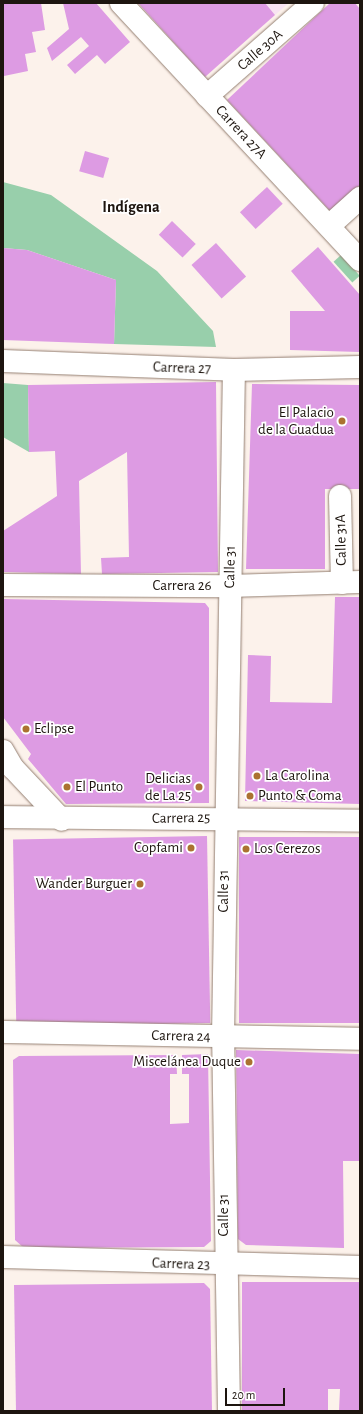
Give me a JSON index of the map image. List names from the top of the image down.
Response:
{
  "streets": {
    "street": [
      "Calle 30A",
      "Carrera 27A",
      "Carrera 27",
      "Calle 31A",
      "Calle 31",
      "Carrera 26",
      "Carrera 25",
      "Carrera 24",
      "Carrera 23"
    ]
  },
  "crossings": [
    ["Calle 30A", "Carrera 27A"],
    ["Carrera 27", "Calle 31"],
    ["Calle 31A", "Carrera 26"],
    ["Calle 31", "Carrera 26"],
    ["Calle 31", "Carrera 25"],
    ["Calle 31", "Carrera 24"],
    ["Calle 31", "Carrera 23"]
  ],
  "districts": ["Indígena"],
  "places": [
    "El Palacio de la Guadua",
    "Eclipse",
    "La Carolina",
    "El Punto",
    "Delicias de La 25",
    "Punto & Coma",
    "Copfami",
    "Los Cerezos",
    "Wander Burguer",
    "Miscelánea Duque"
  ],
  "scale_bar": "20 m"
}
